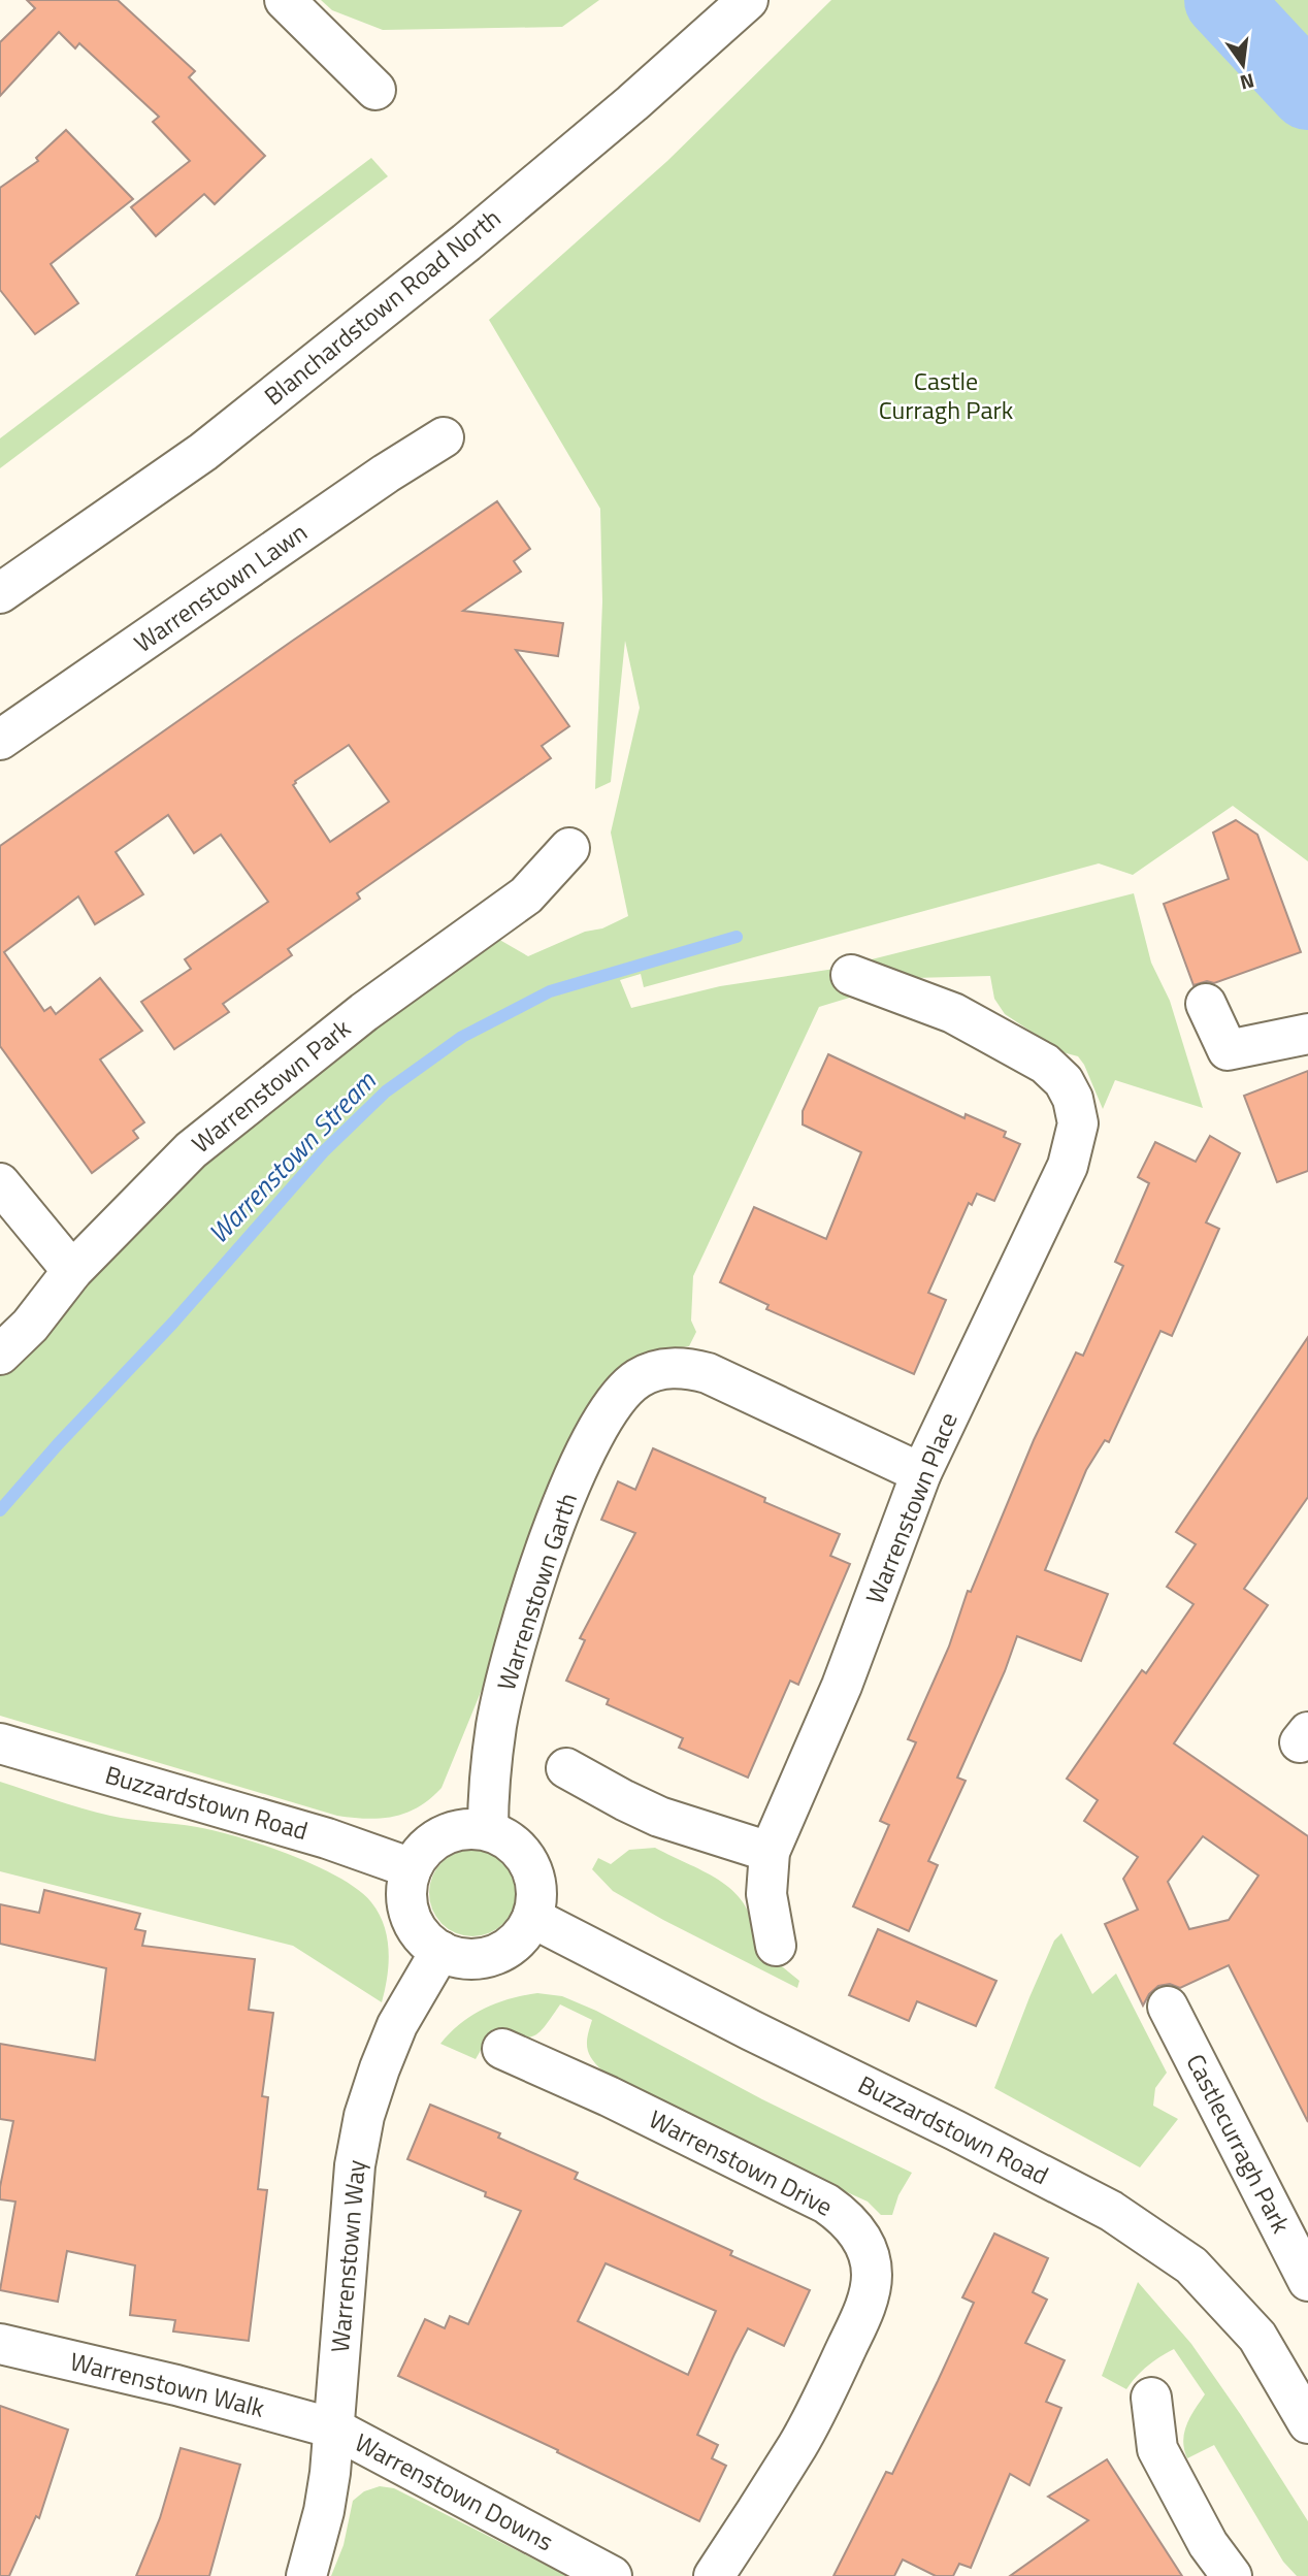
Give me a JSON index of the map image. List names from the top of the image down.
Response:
{
  "streets": {
    "street": [
      "Blanchardstown Road North",
      "Warrenstown Lawn",
      "Warrenstown Park",
      "Warrenstown Place",
      "Warrenstown Garth",
      "Buzzardstown Road",
      "Castlecurragh Park",
      "Warrenstown Drive",
      "Warrenstown Way",
      "Warrenstown Walk",
      "Warrenstown Downs"
    ]
  },
  "crossings": [
    ["Warrenstown Place", "Warrenstown Garth"],
    ["Warrenstown Garth", "Buzzardstown Road"],
    ["Warrenstown Garth", "Warrenstown Way"],
    ["Buzzardstown Road", "Warrenstown Way"],
    ["Warrenstown Way", "Warrenstown Walk"],
    ["Warrenstown Way", "Warrenstown Downs"],
    ["Warrenstown Walk", "Warrenstown Downs"]
  ],
  "water": ["Warrenstown Stream"],
  "parks": ["Castle Curragh Park"],
  "north": "bottom"
}
